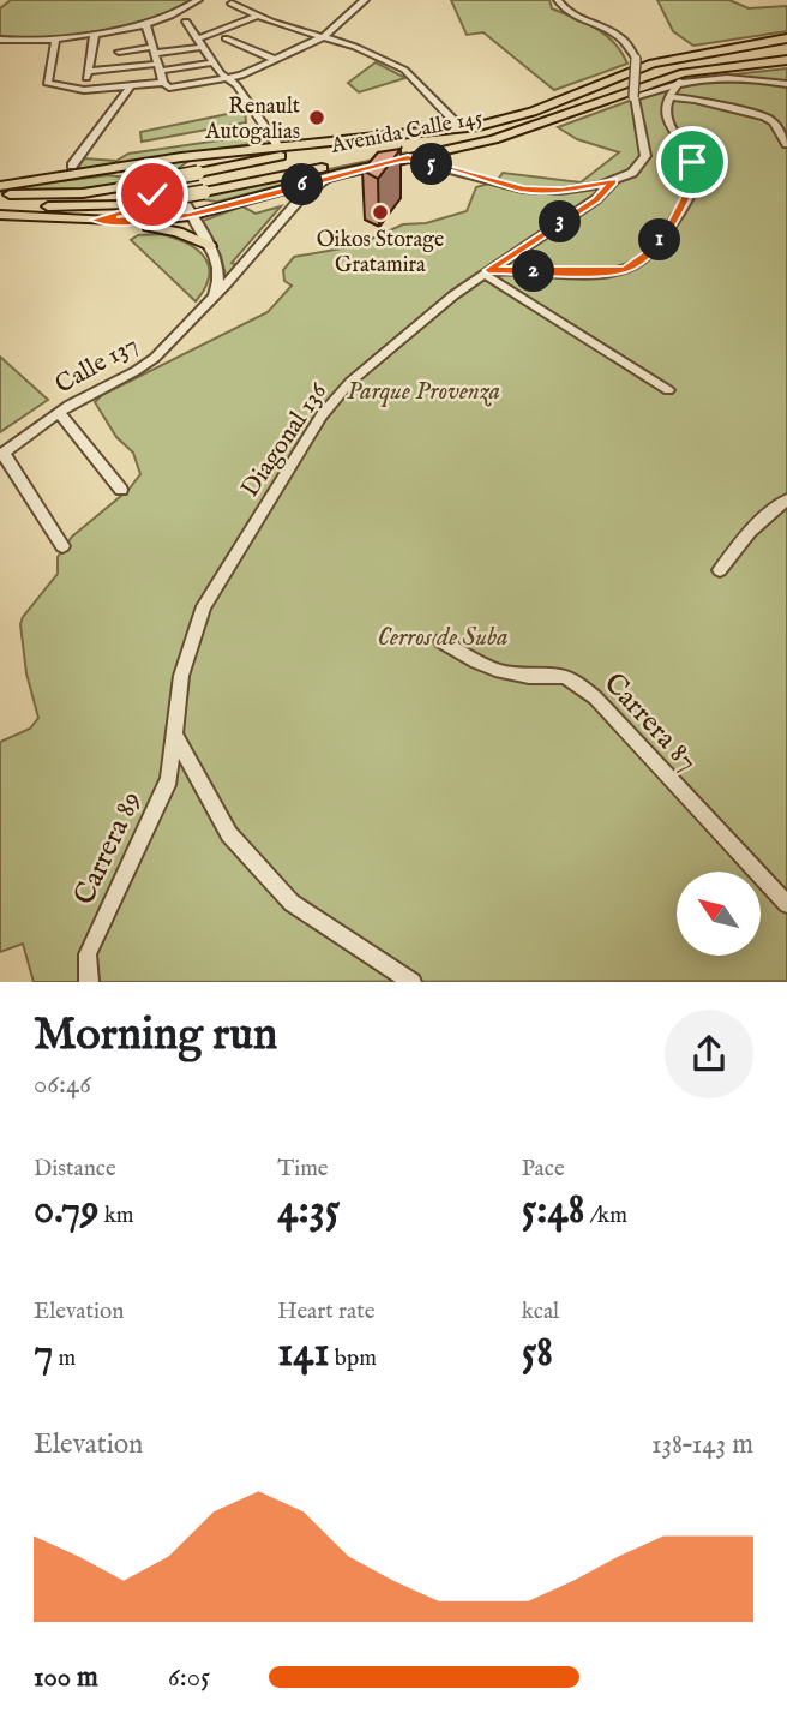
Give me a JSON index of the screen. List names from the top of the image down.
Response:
{
  "streets": {
    "main road": ["Avenida Calle 145"],
    "street": [
      "Calle 137",
      "Diagonal 136",
      "Carrera 87",
      "Carrera 89"
    ]
  },
  "crossings": [
    ["Avenida Calle 145", "Calle 137"],
    ["Avenida Calle 145", "Diagonal 136"],
    ["Diagonal 136", "Carrera 89"]
  ],
  "parks": ["Parque Provenza", "Cerros de Suba"],
  "places": ["Renault Autogalias", "Oikos Storage Gratamira"],
  "north": "top left",
  "page": {
    "pins": [
      "5",
      "6",
      "3",
      "1",
      "2"
    ],
    "heading": ["Morning run", "06:46"],
    "stats": [
      ["Distance", "0.79 km"],
      ["Time", "4:35"],
      ["Pace", "5:48 /km"],
      ["Elevation", "7 m"],
      ["Heart rate", "141 bpm"],
      ["kcal", "58"]
    ],
    "chart": ["Elevation", "138–143 m"],
    "list": [
      {
        "name": "100 m",
        "note": "6:05"
      }
    ]
  }
}
